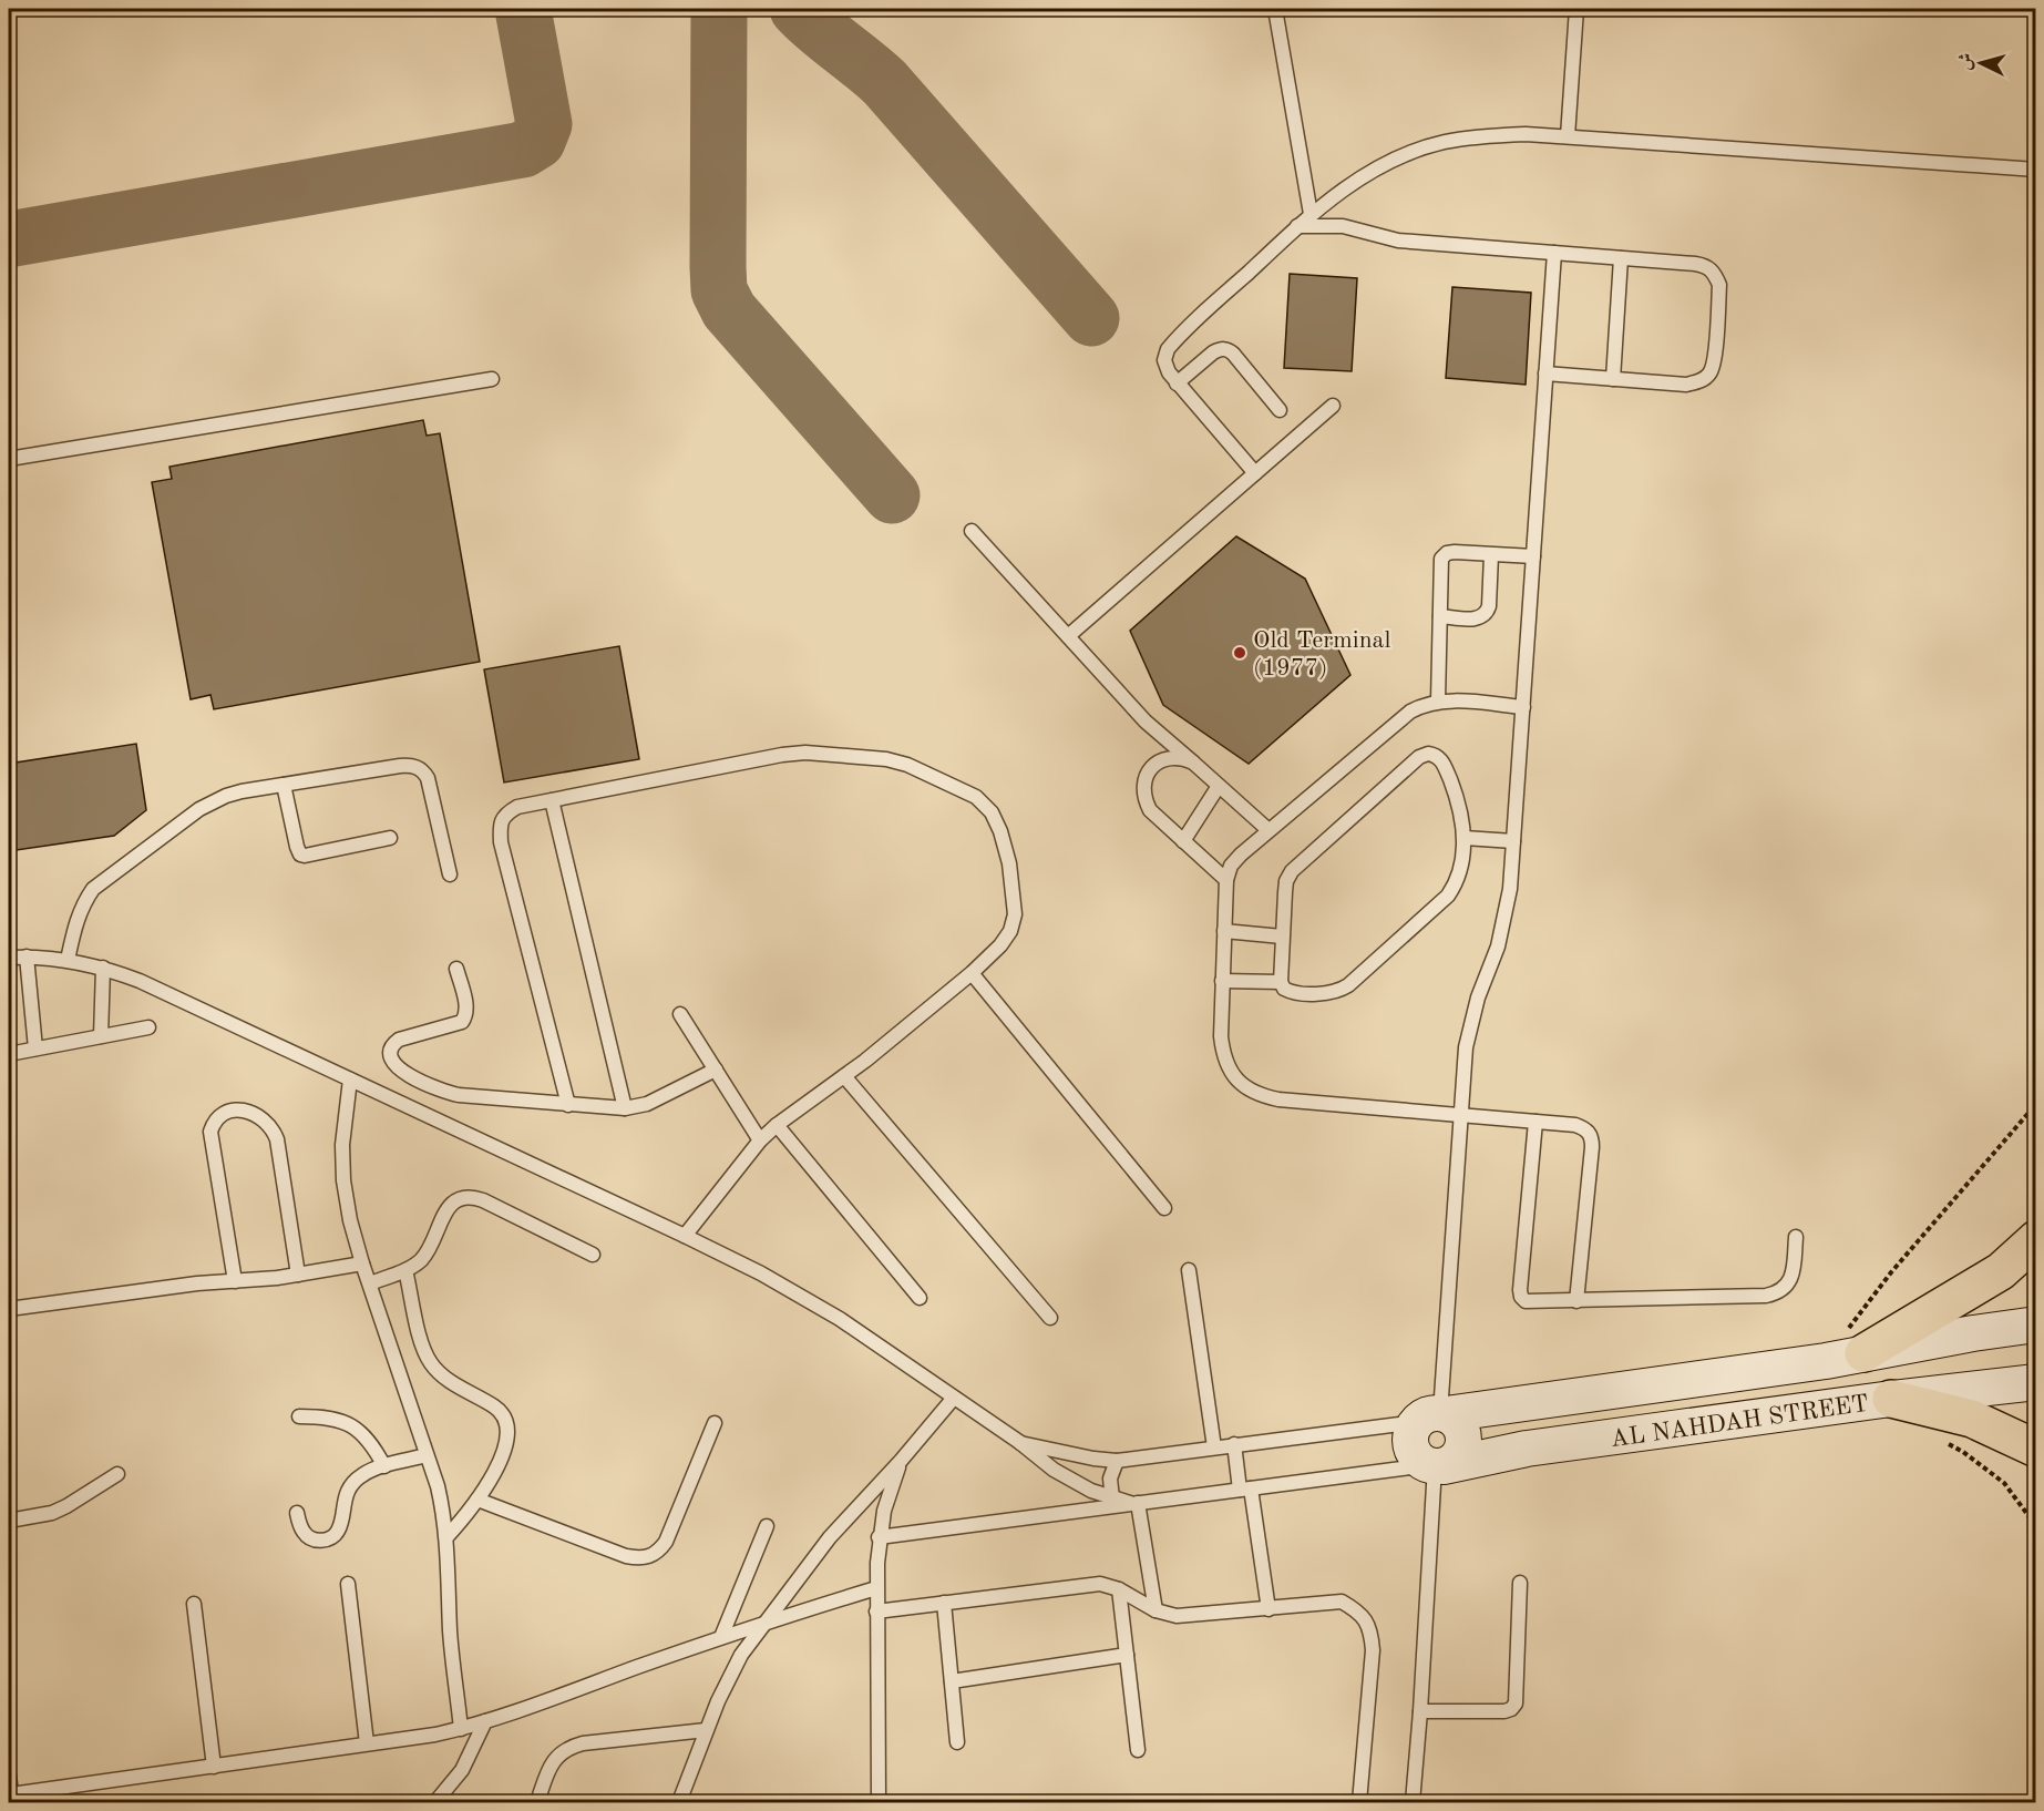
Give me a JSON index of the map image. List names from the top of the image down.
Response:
{
  "streets": {
    "main road": ["AL NAHDAH STREET"]
  },
  "places": ["Old Terminal (1977)"],
  "north": "left"
}
